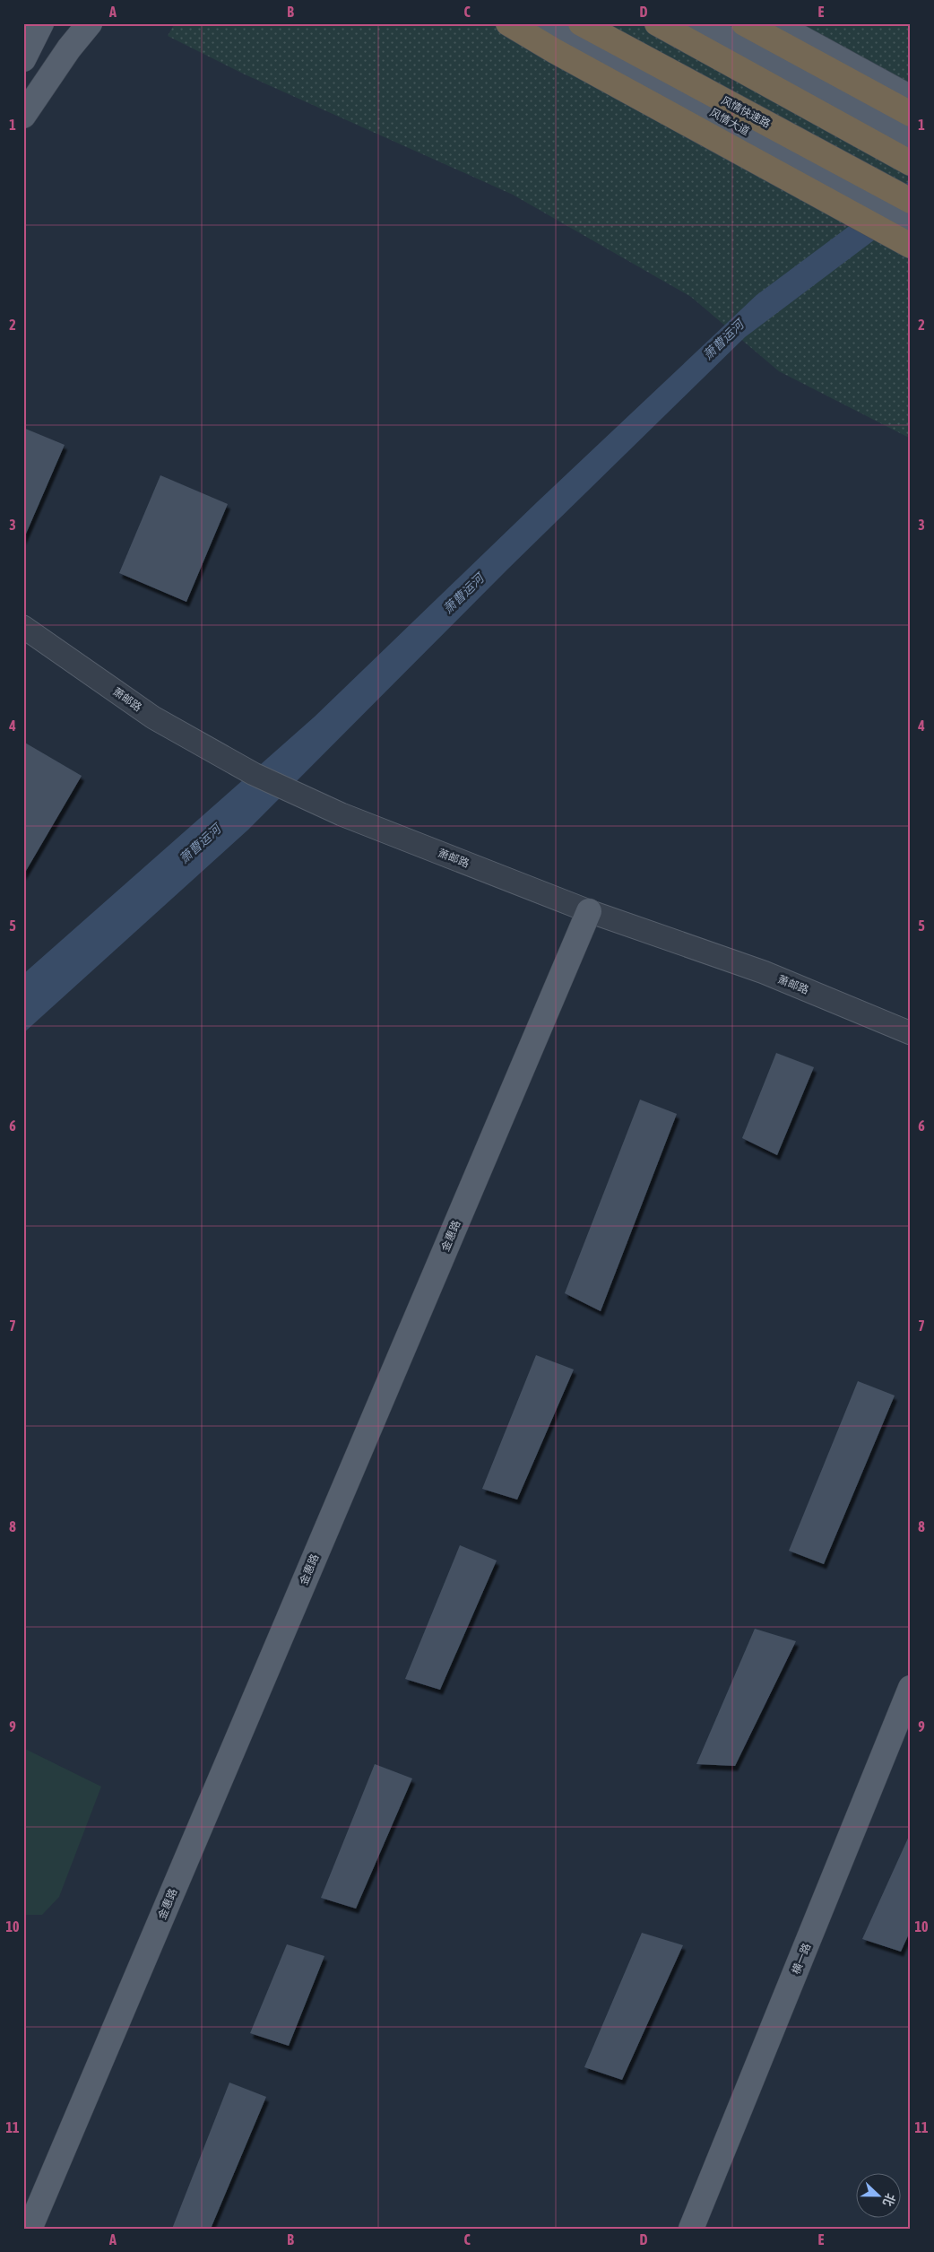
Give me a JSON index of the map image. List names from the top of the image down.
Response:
{
  "streets": {
    "highway": ["风情快速路"],
    "main road": ["风情大道", "金惠路", "横一路"],
    "street": ["萧邮路"]
  },
  "crossings": [
    ["萧邮路", "金惠路"]
  ],
  "water": ["萧曹运河"],
  "north": "right",
  "grid": {
    "columns": [
      "A",
      "B",
      "C",
      "D",
      "E"
    ],
    "rows": [
      "1",
      "2",
      "3",
      "4",
      "5",
      "6",
      "7",
      "8",
      "9",
      "10",
      "11"
    ]
  }
}
